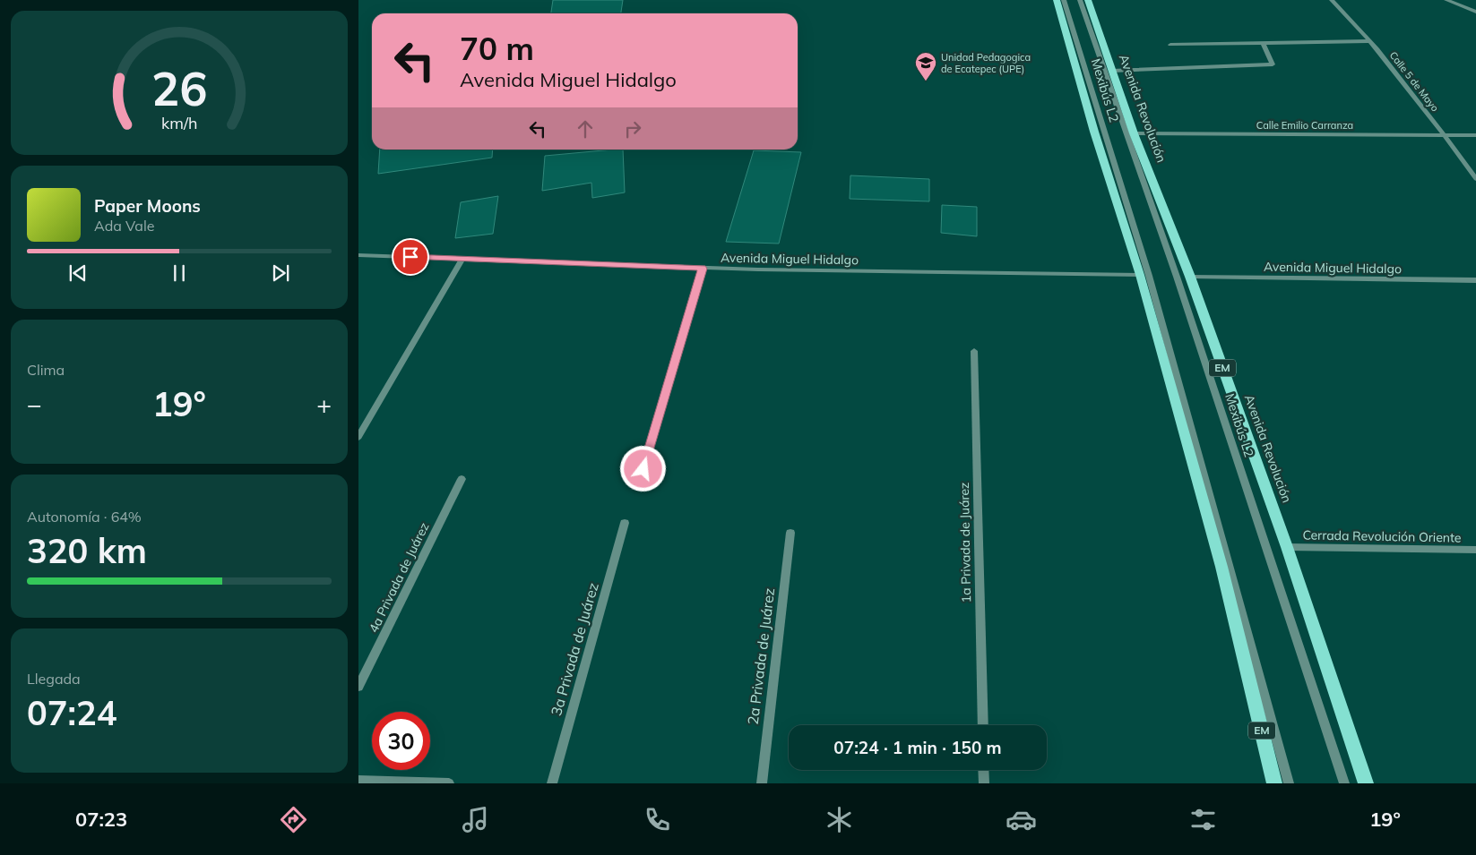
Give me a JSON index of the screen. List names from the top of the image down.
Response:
{
  "streets": {
    "main road": ["Avenida Revolución", "EM"],
    "street": [
      "Calle 5 de Mayo",
      "Mexibús L2",
      "Calle Emilio Carranza",
      "Avenida Miguel Hidalgo",
      "Cerrada Revolución Oriente",
      "1a Privada de Juárez",
      "4a Privada de Juárez",
      "3a Privada de Juárez",
      "2a Privada de Juárez"
    ]
  },
  "crossings": [
    ["Calle 5 de Mayo", "Calle Emilio Carranza"],
    ["Avenida Revolución", "Calle Emilio Carranza"],
    ["Avenida Revolución", "Avenida Miguel Hidalgo"],
    ["Avenida Revolución", "Cerrada Revolución Oriente"],
    ["Avenida Miguel Hidalgo", "EM"]
  ],
  "places": {
    "school or university": ["Unidad Pedagogica de Ecatepec (UPE)"]
  },
  "page": {
    "turn": ["70 m", "Avenida Miguel Hidalgo"],
    "song": ["Paper Moons", "Ada Vale"],
    "tile": [
      "Clima",
      ["Autonomía · 64%", "320 km"],
      ["Llegada", "07:24"]
    ],
    "heat": ["−", "19°", "+"],
    "limit": "30",
    "trip": "07:24 · 1 min · 150 m",
    "tabs": ["07:23", "19°"],
    "gauge": ["26", "km/h"]
  }
}
